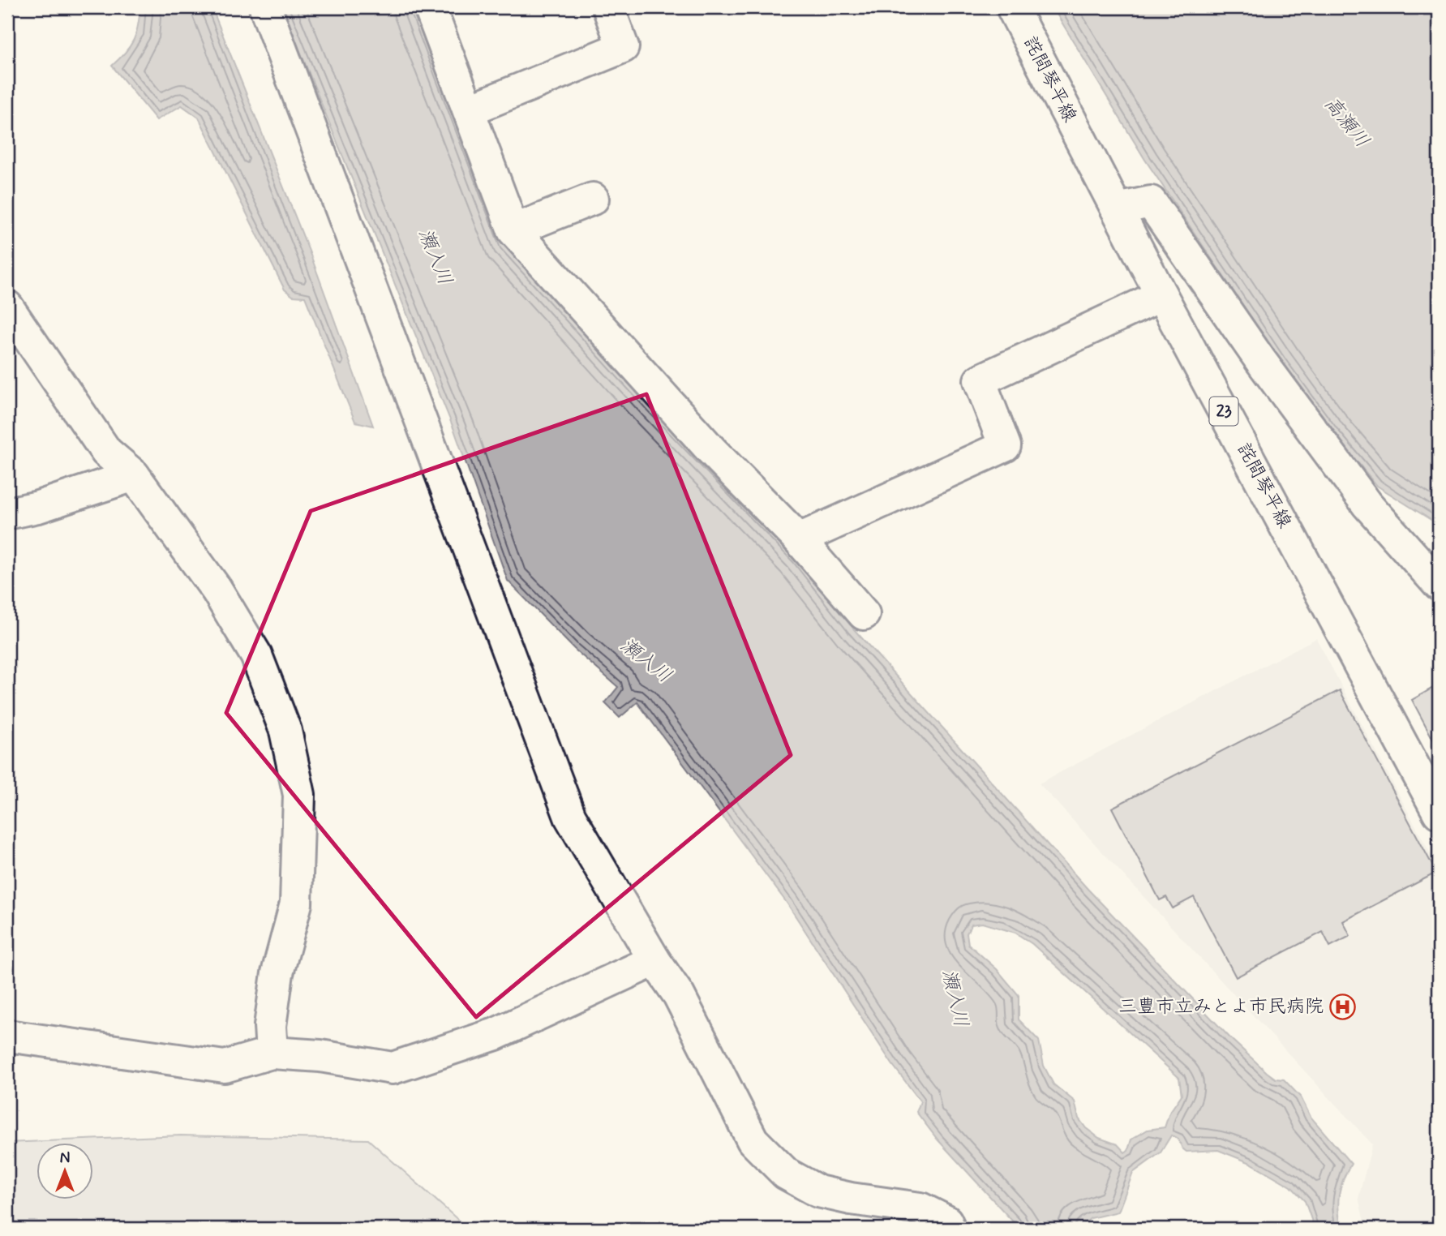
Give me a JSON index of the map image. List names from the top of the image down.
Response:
{
  "streets": {
    "street": ["詫間琴平線", "23"]
  },
  "water": ["高瀬川", "瀬入川"],
  "places": {
    "hospital": ["三豊市立みとよ市民病院"]
  },
  "north": "top"
}
